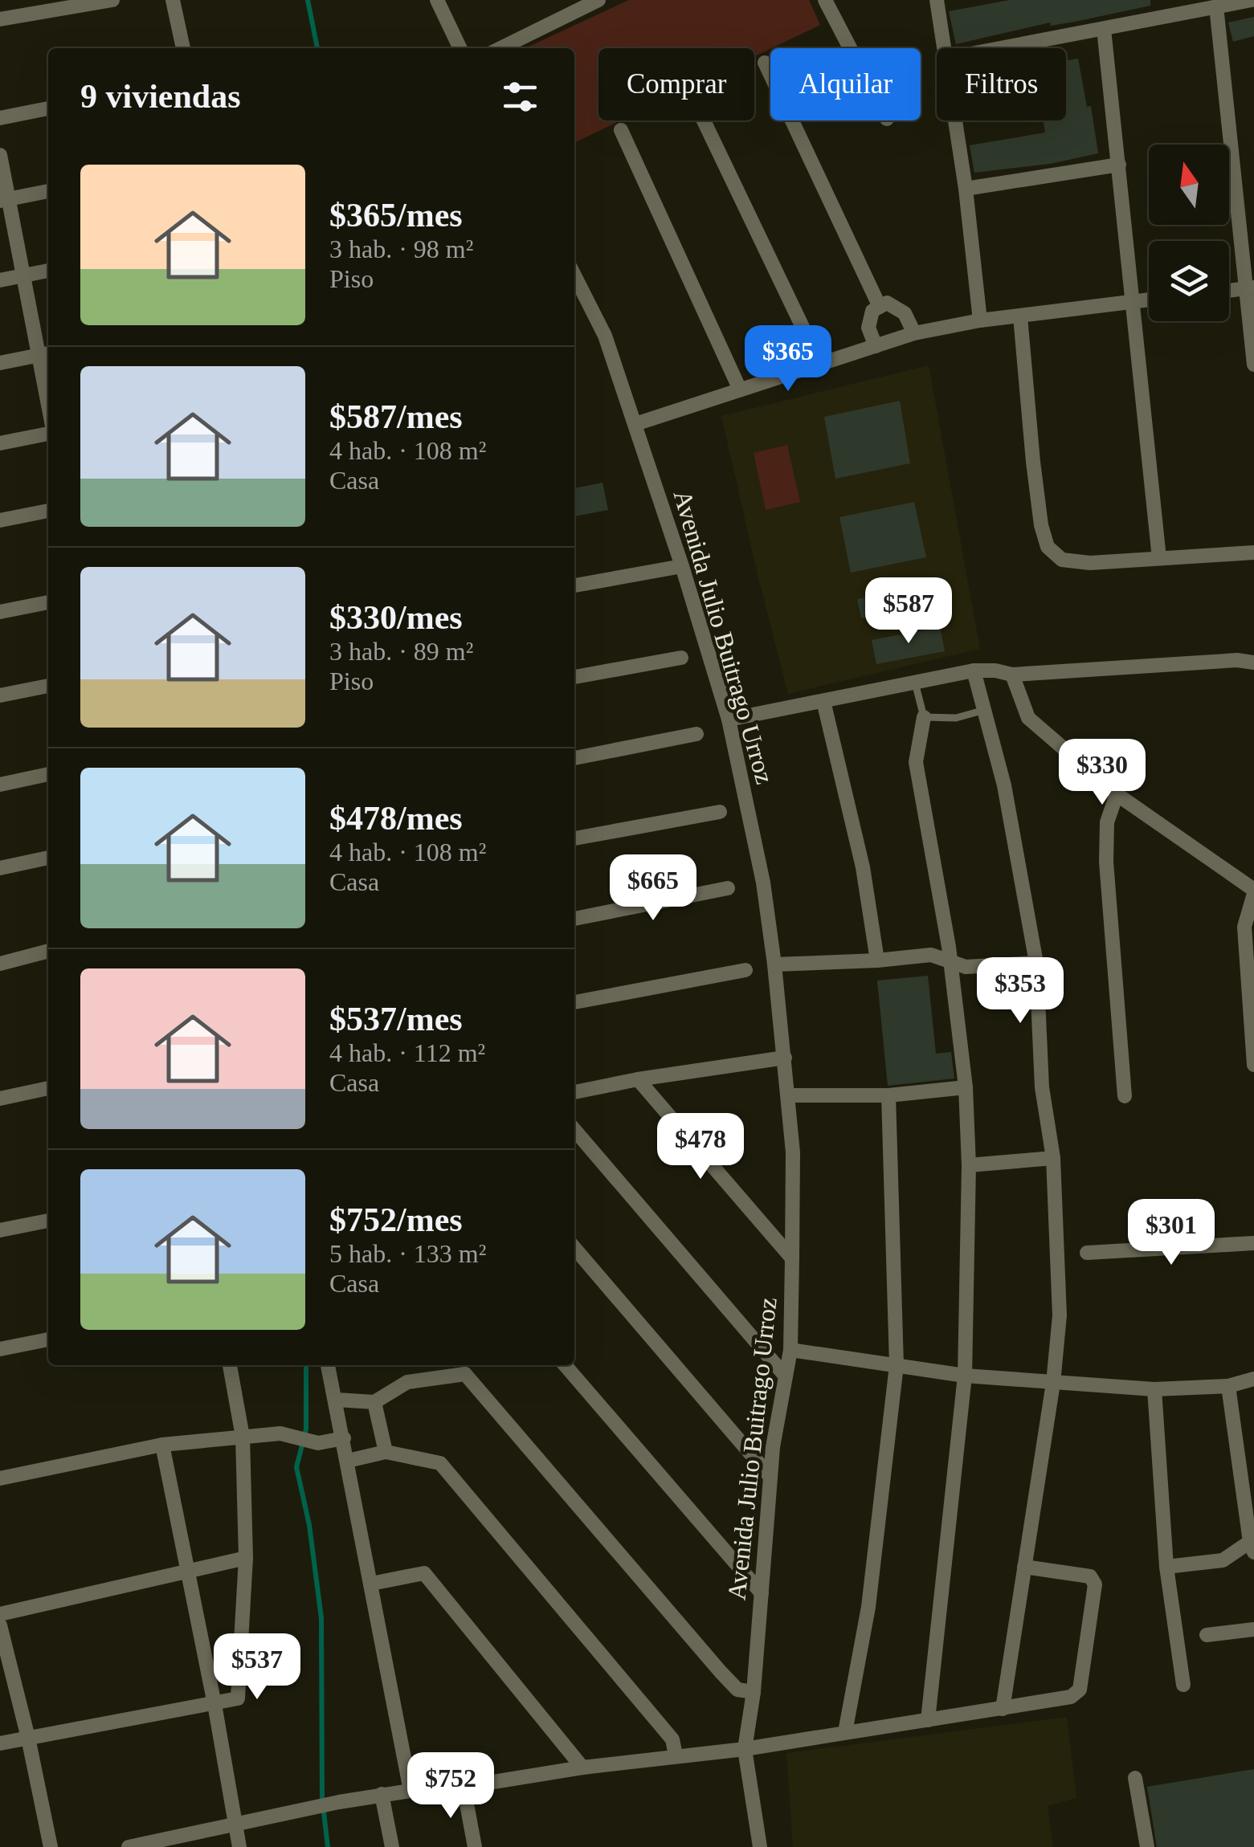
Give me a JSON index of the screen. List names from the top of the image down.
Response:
{
  "streets": {
    "street": ["Avenida Julio Buitrago Urroz"]
  },
  "north": "top",
  "page": {
    "chip": ["Comprar", "Alquilar", "Filtros"],
    "heading": "9 viviendas",
    "list": [
      {
        "name": "$365/mes",
        "note": "3 hab. · 98 m² · Piso"
      },
      {
        "name": "$587/mes",
        "note": "4 hab. · 108 m² · Casa"
      },
      {
        "name": "$330/mes",
        "note": "3 hab. · 89 m² · Piso"
      },
      {
        "name": "$478/mes",
        "note": "4 hab. · 108 m² · Casa"
      },
      {
        "name": "$537/mes",
        "note": "4 hab. · 112 m² · Casa"
      },
      {
        "name": "$752/mes",
        "note": "5 hab. · 133 m² · Casa"
      }
    ],
    "price": [
      "$365",
      "$587",
      "$330",
      "$665",
      "$353",
      "$478",
      "$301",
      "$537",
      "$752"
    ]
  }
}
